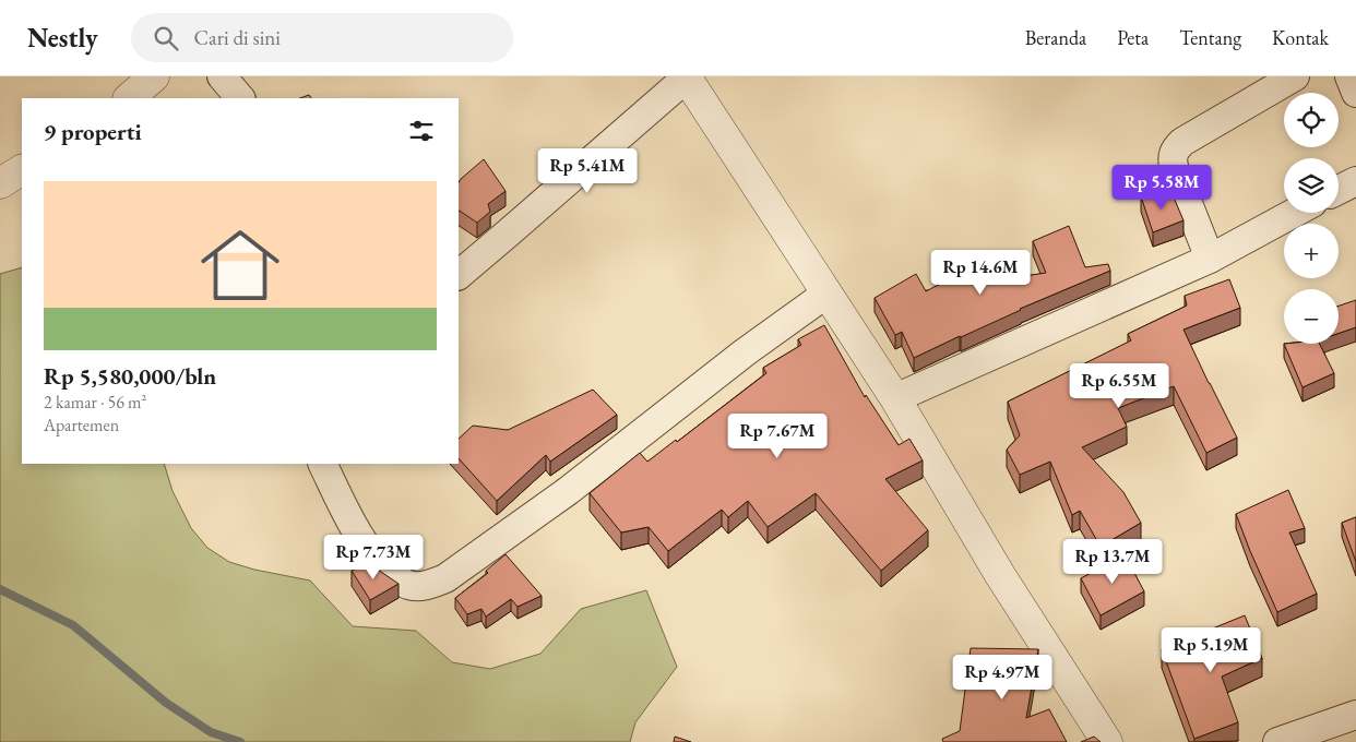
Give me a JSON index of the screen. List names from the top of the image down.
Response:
{
  "page": {
    "header": "Nestly",
    "search": "Cari di sini",
    "nav": [
      "Beranda",
      "Peta",
      "Tentang",
      "Kontak"
    ],
    "map_buttons": ["+", "−"],
    "heading": "9 properti",
    "price": [
      "Rp 5.41M",
      "Rp 5.58M",
      "Rp 14.6M",
      "Rp 6.55M",
      "Rp 7.67M",
      "Rp 7.73M",
      "Rp 13.7M",
      "Rp 5.19M",
      "Rp 4.97M"
    ],
    "list": [
      {
        "name": "Rp 5,580,000/bln",
        "note": "2 kamar · 56 m² · Apartemen"
      }
    ]
  }
}
